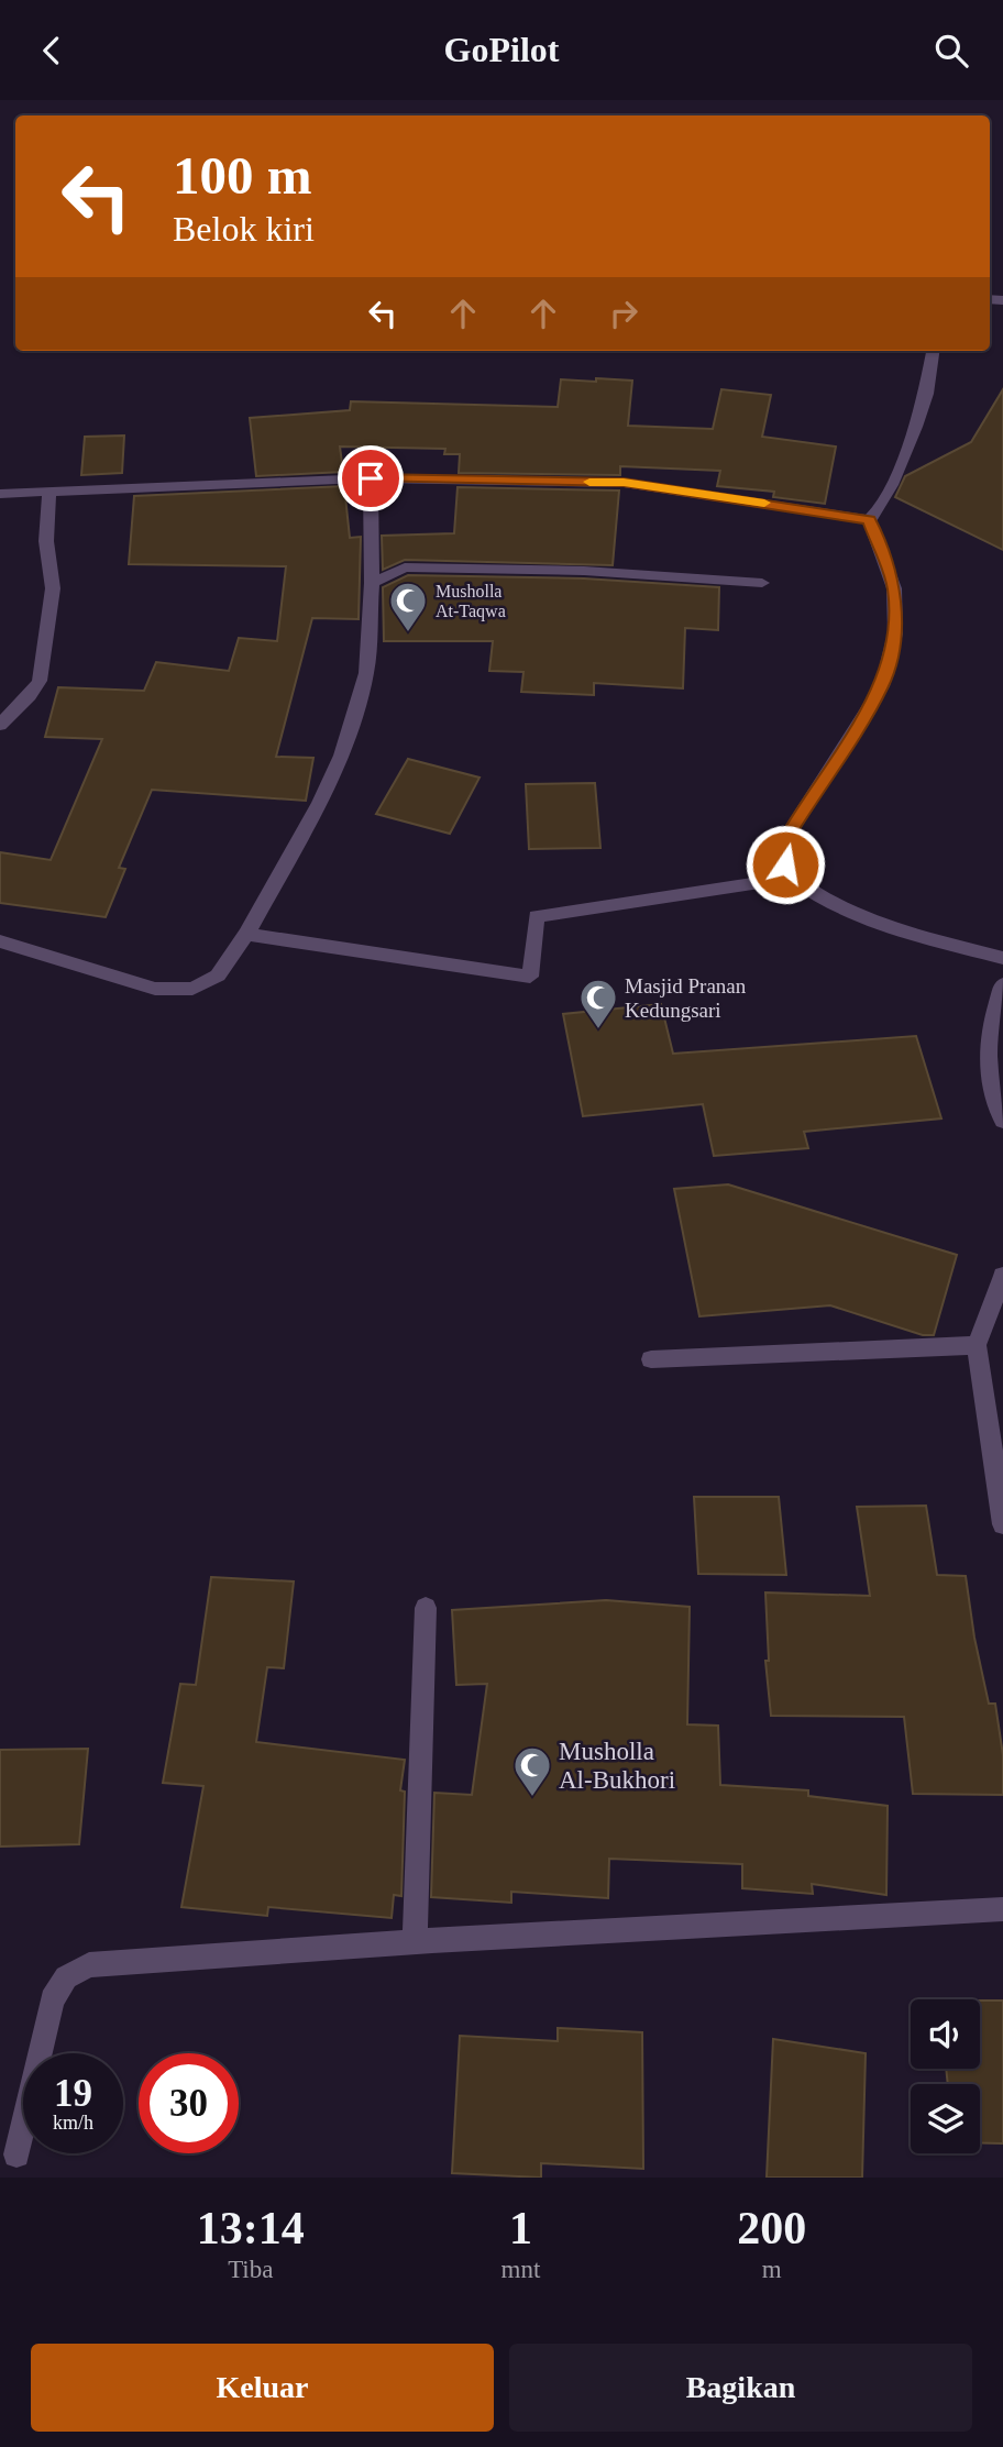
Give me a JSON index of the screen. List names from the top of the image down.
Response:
{
  "places": {
    "mosque": ["Musholla At-Taqwa", "Masjid Pranan Kedungsari", "Musholla Al-Bukhori"]
  },
  "page": {
    "header": "GoPilot",
    "turn": ["100 m", "Belok kiri"],
    "speed": "19 km/h",
    "limit": "30",
    "eta": [
      "13:14",
      "Tiba",
      "1",
      "mnt",
      "200",
      "m"
    ],
    "buttons": ["Keluar", "Bagikan"]
  }
}
